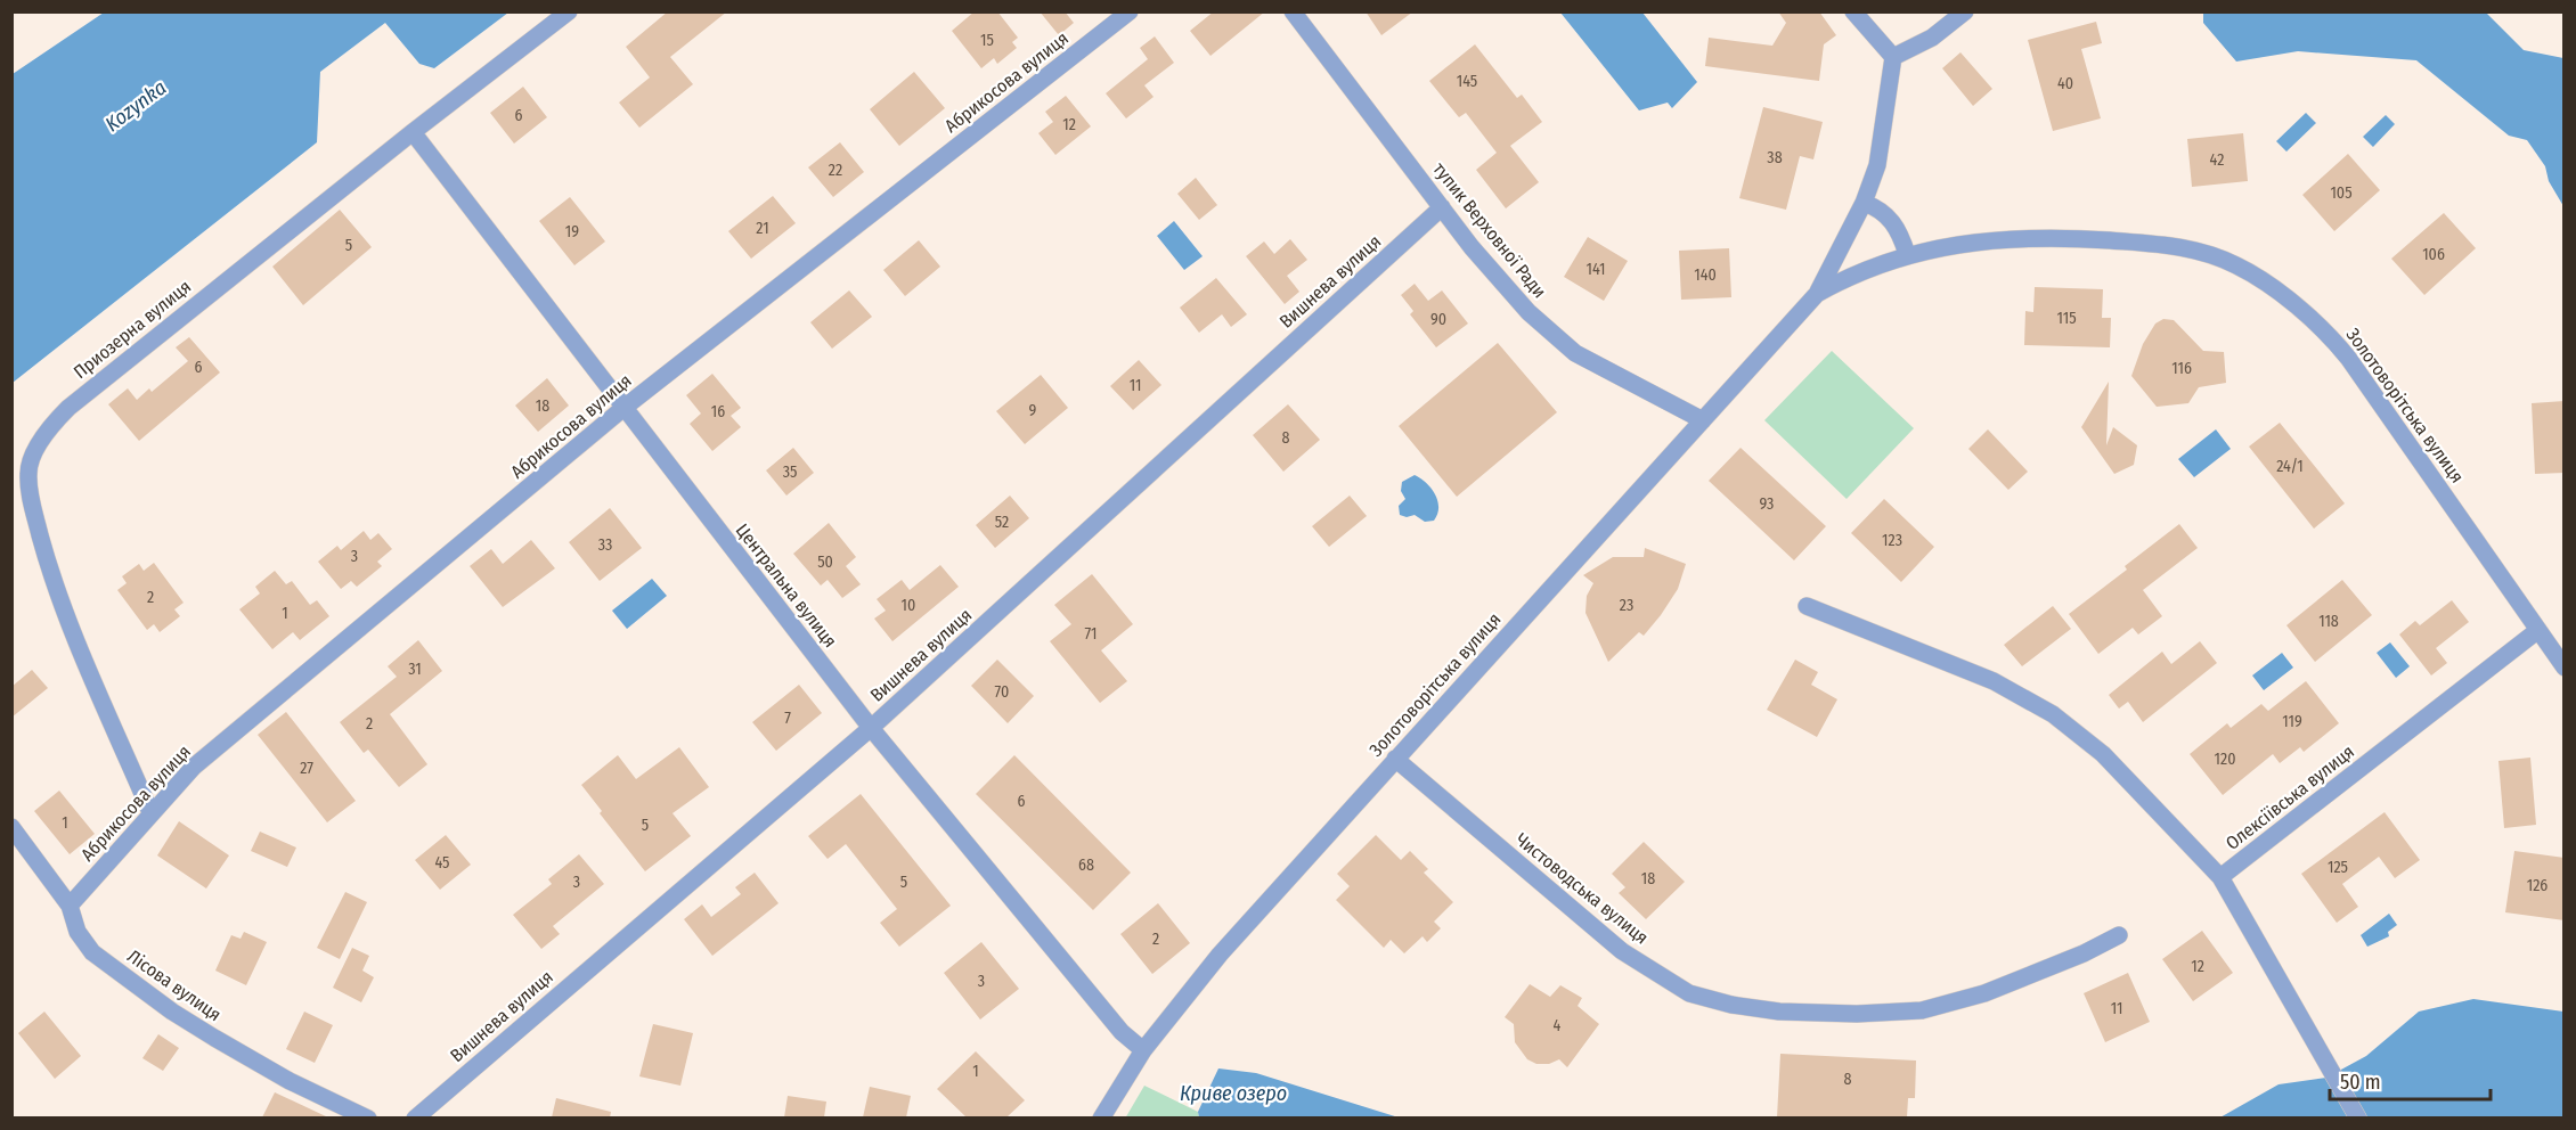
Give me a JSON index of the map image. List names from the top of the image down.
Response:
{
  "streets": {
    "street": [
      "Абрикосова вулиця",
      "тупик Верховної Ради",
      "Вишнева вулиця",
      "Приозерна вулиця",
      "Золотоворітська вулиця",
      "Центральна вулиця",
      "Олексіївська вулиця",
      "Чистоводська вулиця",
      "Лісова вулиця"
    ]
  },
  "crossings": [
    ["Абрикосова вулиця", "Приозерна вулиця"],
    ["Абрикосова вулиця", "Центральна вулиця"],
    ["Абрикосова вулиця", "Лісова вулиця"],
    ["тупик Верховної Ради", "Вишнева вулиця"],
    ["тупик Верховної Ради", "Золотоворітська вулиця"],
    ["Вишнева вулиця", "Центральна вулиця"],
    ["Приозерна вулиця", "Центральна вулиця"],
    ["Золотоворітська вулиця", "Центральна вулиця"],
    ["Золотоворітська вулиця", "Олексіївська вулиця"],
    ["Золотоворітська вулиця", "Чистоводська вулиця"]
  ],
  "water": ["Kozynka", "Криве озеро"],
  "house_numbers": [
    "15",
    "145",
    "40",
    "6",
    "12",
    "38",
    "42",
    "22",
    "105",
    "21",
    "19",
    "5",
    "106",
    "141",
    "140",
    "115",
    "90",
    "6",
    "116",
    "11",
    "18",
    "9",
    "16",
    "8",
    "24/1",
    "35",
    "93",
    "52",
    "123",
    "33",
    "3",
    "50",
    "2",
    "10",
    "23",
    "1",
    "118",
    "71",
    "31",
    "70",
    "7",
    "119",
    "2",
    "120",
    "27",
    "6",
    "1",
    "5",
    "45",
    "68",
    "125",
    "18",
    "3",
    "5",
    "126",
    "2",
    "12",
    "3",
    "11",
    "4",
    "1",
    "8"
  ],
  "scale_bar": "50 m"
}
